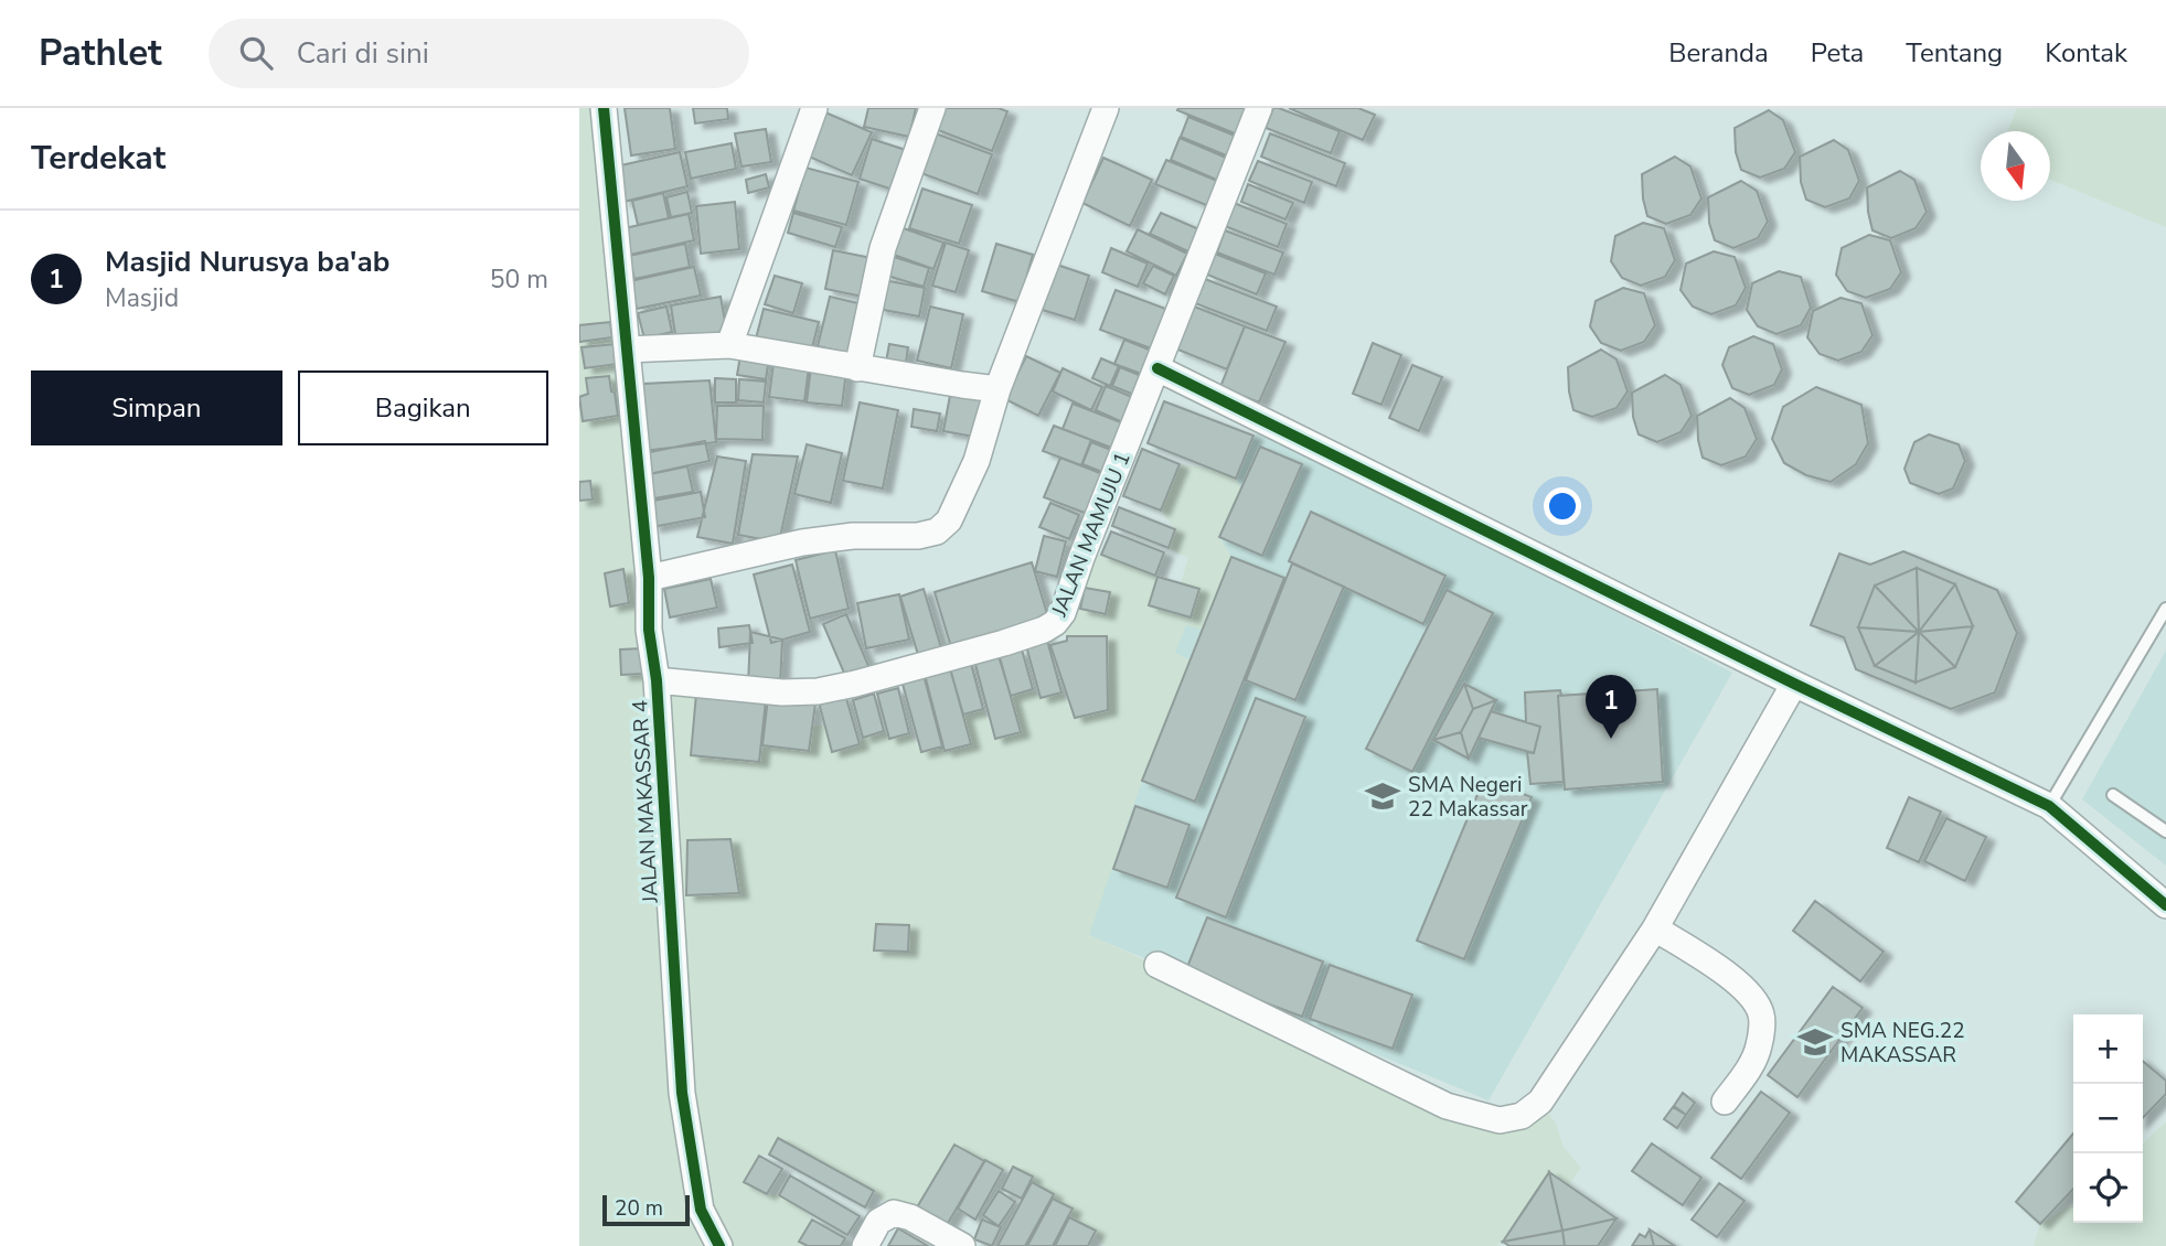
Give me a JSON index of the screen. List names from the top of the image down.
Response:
{
  "streets": {
    "street": ["JALAN MAMUJU 1", "JALAN MAKASSAR 4"]
  },
  "crossings": [
    ["JALAN MAMUJU 1", "JALAN MAKASSAR 4"]
  ],
  "places": {
    "school or university": ["SMA Negeri 22 Makassar", "SMA NEG.22 MAKASSAR"]
  },
  "scale_bar": "20 m",
  "north": "bottom",
  "page": {
    "header": "Pathlet",
    "search": "Cari di sini",
    "nav": [
      "Beranda",
      "Peta",
      "Tentang",
      "Kontak"
    ],
    "heading": "Terdekat",
    "list": [
      {
        "mark": "1",
        "name": "Masjid Nurusya ba'ab",
        "note": "Masjid",
        "value": "50 m"
      }
    ],
    "buttons": ["Simpan", "Bagikan"],
    "pins": "1",
    "map_buttons": ["+", "−"],
    "scale": "20 m"
  }
}
